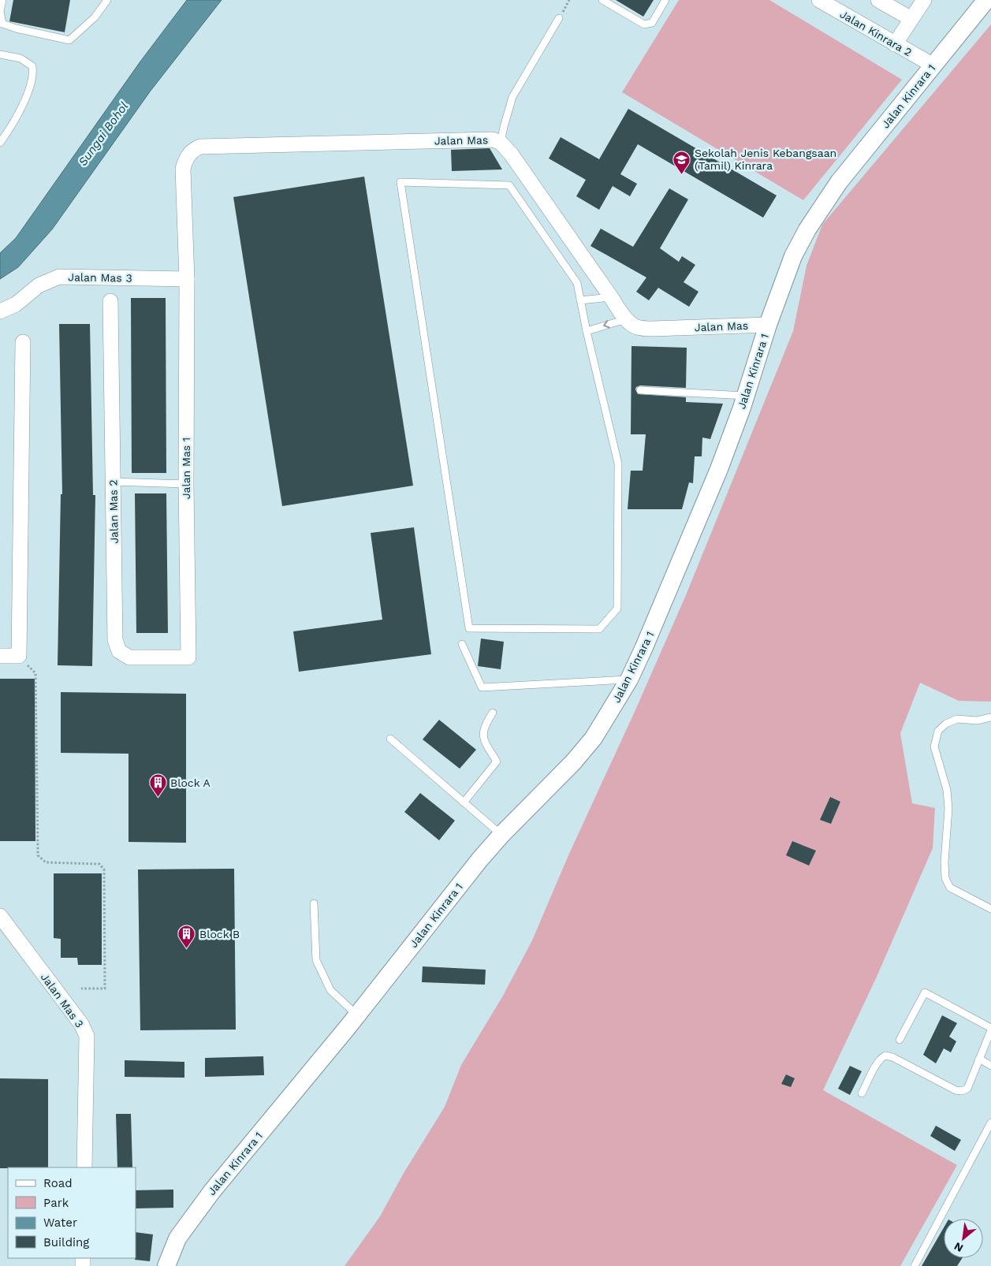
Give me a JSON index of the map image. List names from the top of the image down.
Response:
{
  "streets": {
    "street": [
      "Jalan Kinrara 2",
      "Jalan Kinrara 1",
      "Jalan Mas",
      "Jalan Mas 3",
      "Jalan Mas 1",
      "Jalan Mas 2"
    ]
  },
  "crossings": [
    ["Jalan Kinrara 2", "Jalan Kinrara 1"],
    ["Jalan Kinrara 1", "Jalan Mas"],
    ["Jalan Mas", "Jalan Mas 3"],
    ["Jalan Mas", "Jalan Mas 1"],
    ["Jalan Mas 3", "Jalan Mas 1"],
    ["Jalan Mas 1", "Jalan Mas 2"]
  ],
  "water": ["Sungai Bohol"],
  "places": {
    "school or university": ["Sekolah Jenis Kebangsaan (Tamil) Kinrara"],
    "building": ["Block A", "Block B"]
  },
  "legend": [
    "Road",
    "Park",
    "Water",
    "Building"
  ],
  "north": "bottom left"
}
